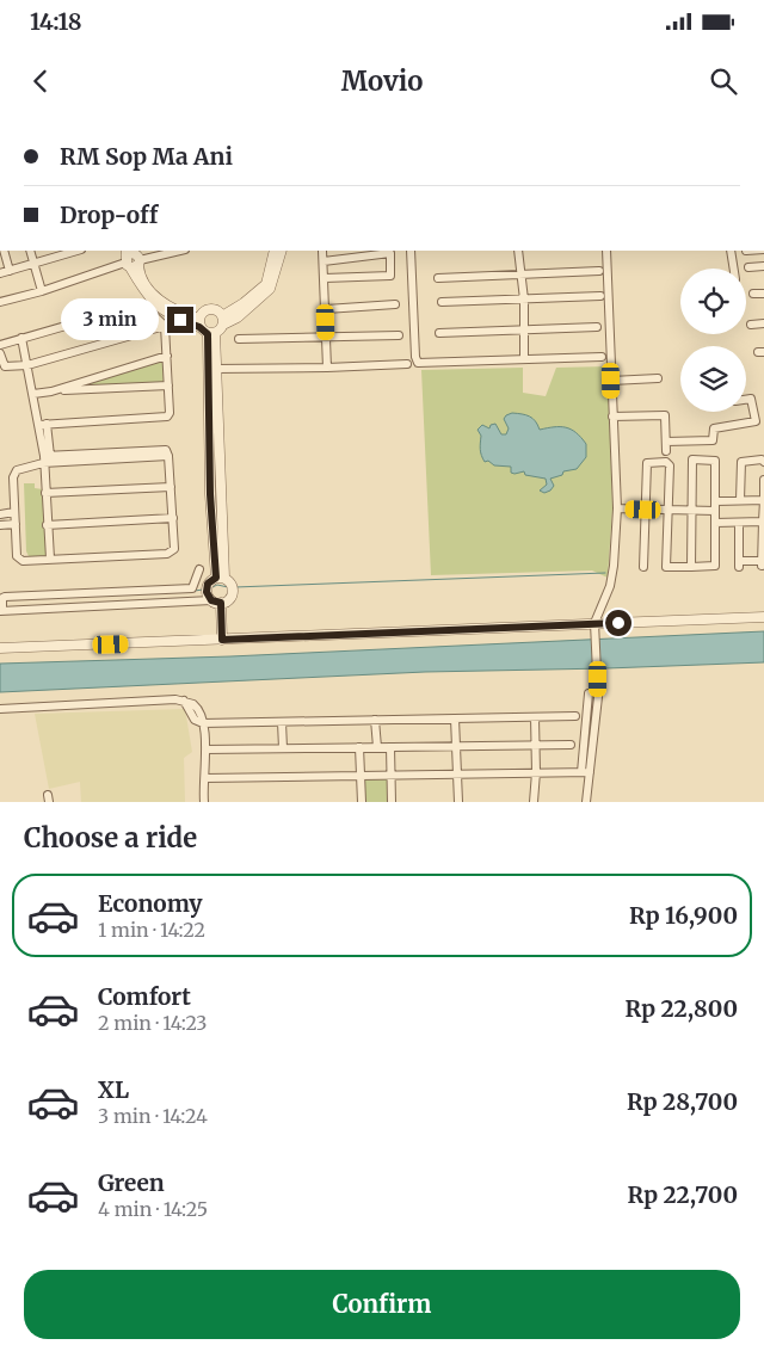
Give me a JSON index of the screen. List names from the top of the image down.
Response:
{
  "page": {
    "status": "14:18",
    "header": "Movio",
    "banner": ["RM Sop Ma Ani", "Drop-off"],
    "bubble": "3 min",
    "heading": "Choose a ride",
    "list": [
      {
        "name": "Economy",
        "note": "1 min · 14:22",
        "value": "Rp 16,900"
      },
      {
        "name": "Comfort",
        "note": "2 min · 14:23",
        "value": "Rp 22,800"
      },
      {
        "name": "XL",
        "note": "3 min · 14:24",
        "value": "Rp 28,700"
      },
      {
        "name": "Green",
        "note": "4 min · 14:25",
        "value": "Rp 22,700"
      }
    ],
    "buttons": "Confirm"
  }
}
